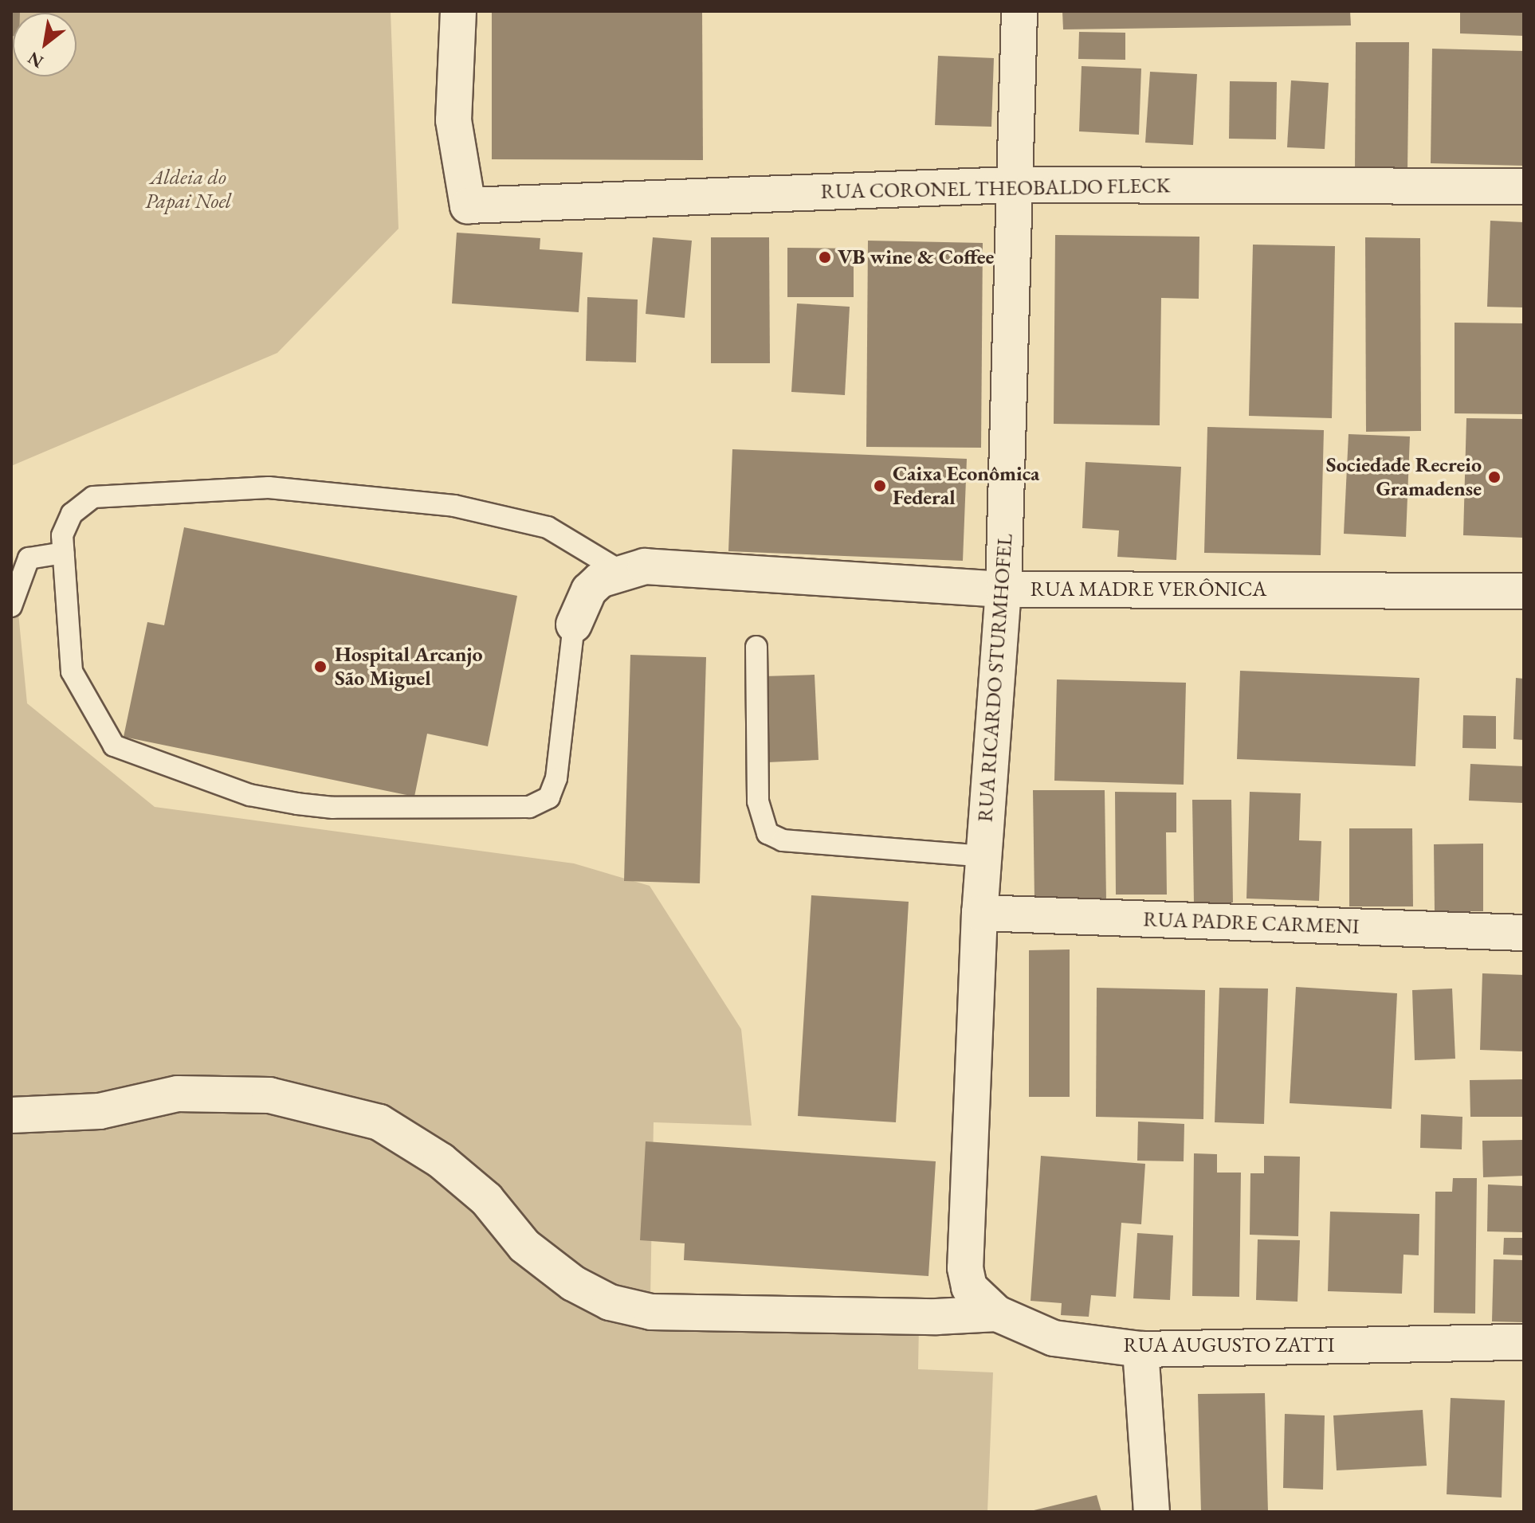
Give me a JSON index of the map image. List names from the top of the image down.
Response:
{
  "streets": {
    "street": [
      "RUA CORONEL THEOBALDO FLECK",
      "RUA MADRE VERÔNICA",
      "RUA RICARDO STURMHOFEL",
      "RUA PADRE CARMENI",
      "RUA AUGUSTO ZATTI"
    ]
  },
  "crossings": [
    ["RUA CORONEL THEOBALDO FLECK", "RUA RICARDO STURMHOFEL"],
    ["RUA MADRE VERÔNICA", "RUA RICARDO STURMHOFEL"],
    ["RUA RICARDO STURMHOFEL", "RUA PADRE CARMENI"],
    ["RUA RICARDO STURMHOFEL", "RUA AUGUSTO ZATTI"]
  ],
  "parks": ["Aldeia do Papai Noel"],
  "places": [
    "VB wine & Coffee",
    "Sociedade Recreio Gramadense",
    "Caixa Econômica Federal",
    "Hospital Arcanjo São Miguel"
  ],
  "north": "bottom left"
}
